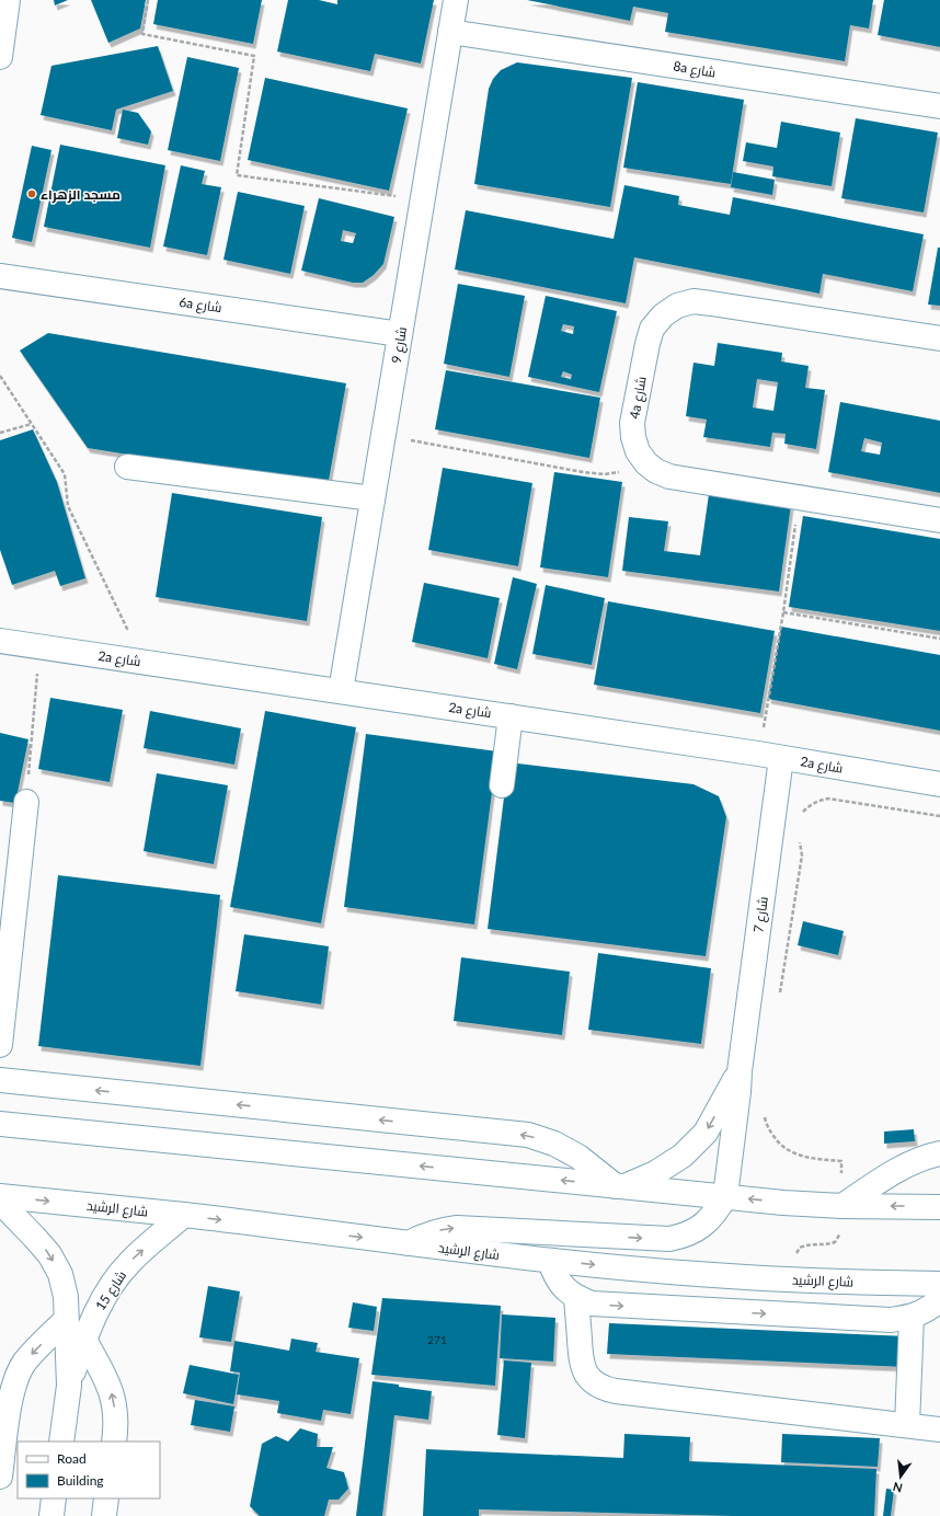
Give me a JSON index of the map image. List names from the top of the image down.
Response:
{
  "streets": {
    "street": [
      "8a شارع",
      "6a شارع",
      "شارع 9",
      "4a شارع",
      "2a شارع",
      "شارع 7",
      "شارع الرشيد",
      "شارع 15"
    ]
  },
  "crossings": [
    ["8a شارع", "شارع 9"],
    ["6a شارع", "شارع 9"],
    ["شارع 9", "2a شارع"],
    ["2a شارع", "شارع 7"],
    ["شارع الرشيد", "شارع 15"]
  ],
  "places": ["مسجد الزهراء"],
  "house_numbers": ["271"],
  "legend": ["Road", "Building"],
  "north": "bottom"
}
